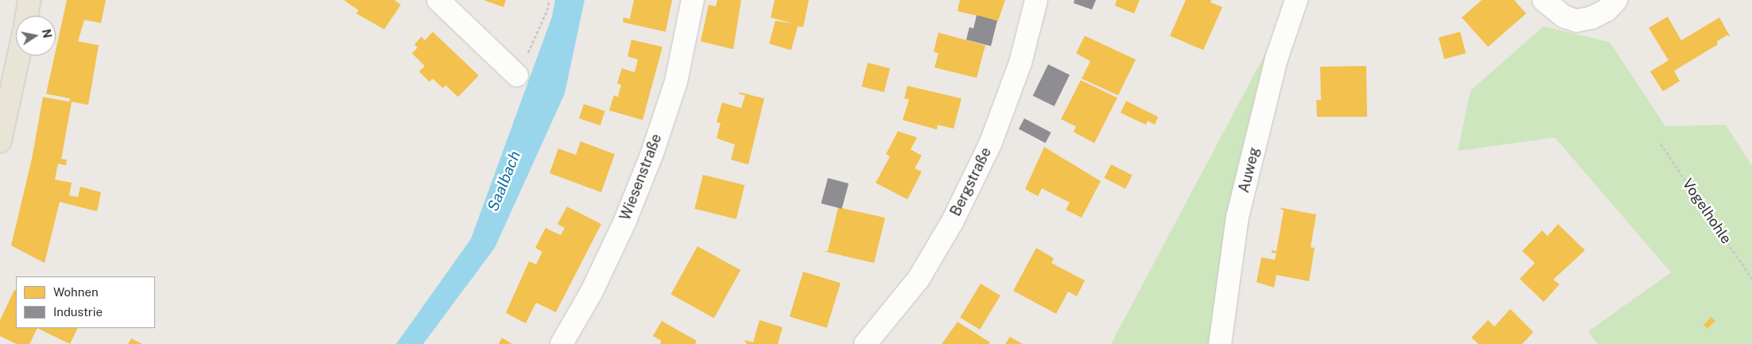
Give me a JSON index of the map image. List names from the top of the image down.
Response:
{
  "streets": {
    "street": ["Auweg", "Wiesenstraße", "Bergstraße"],
    "path": ["Vogelhohle"]
  },
  "water": ["Saalbach"],
  "legend": ["Wohnen", "Industrie"],
  "north": "right"
}
